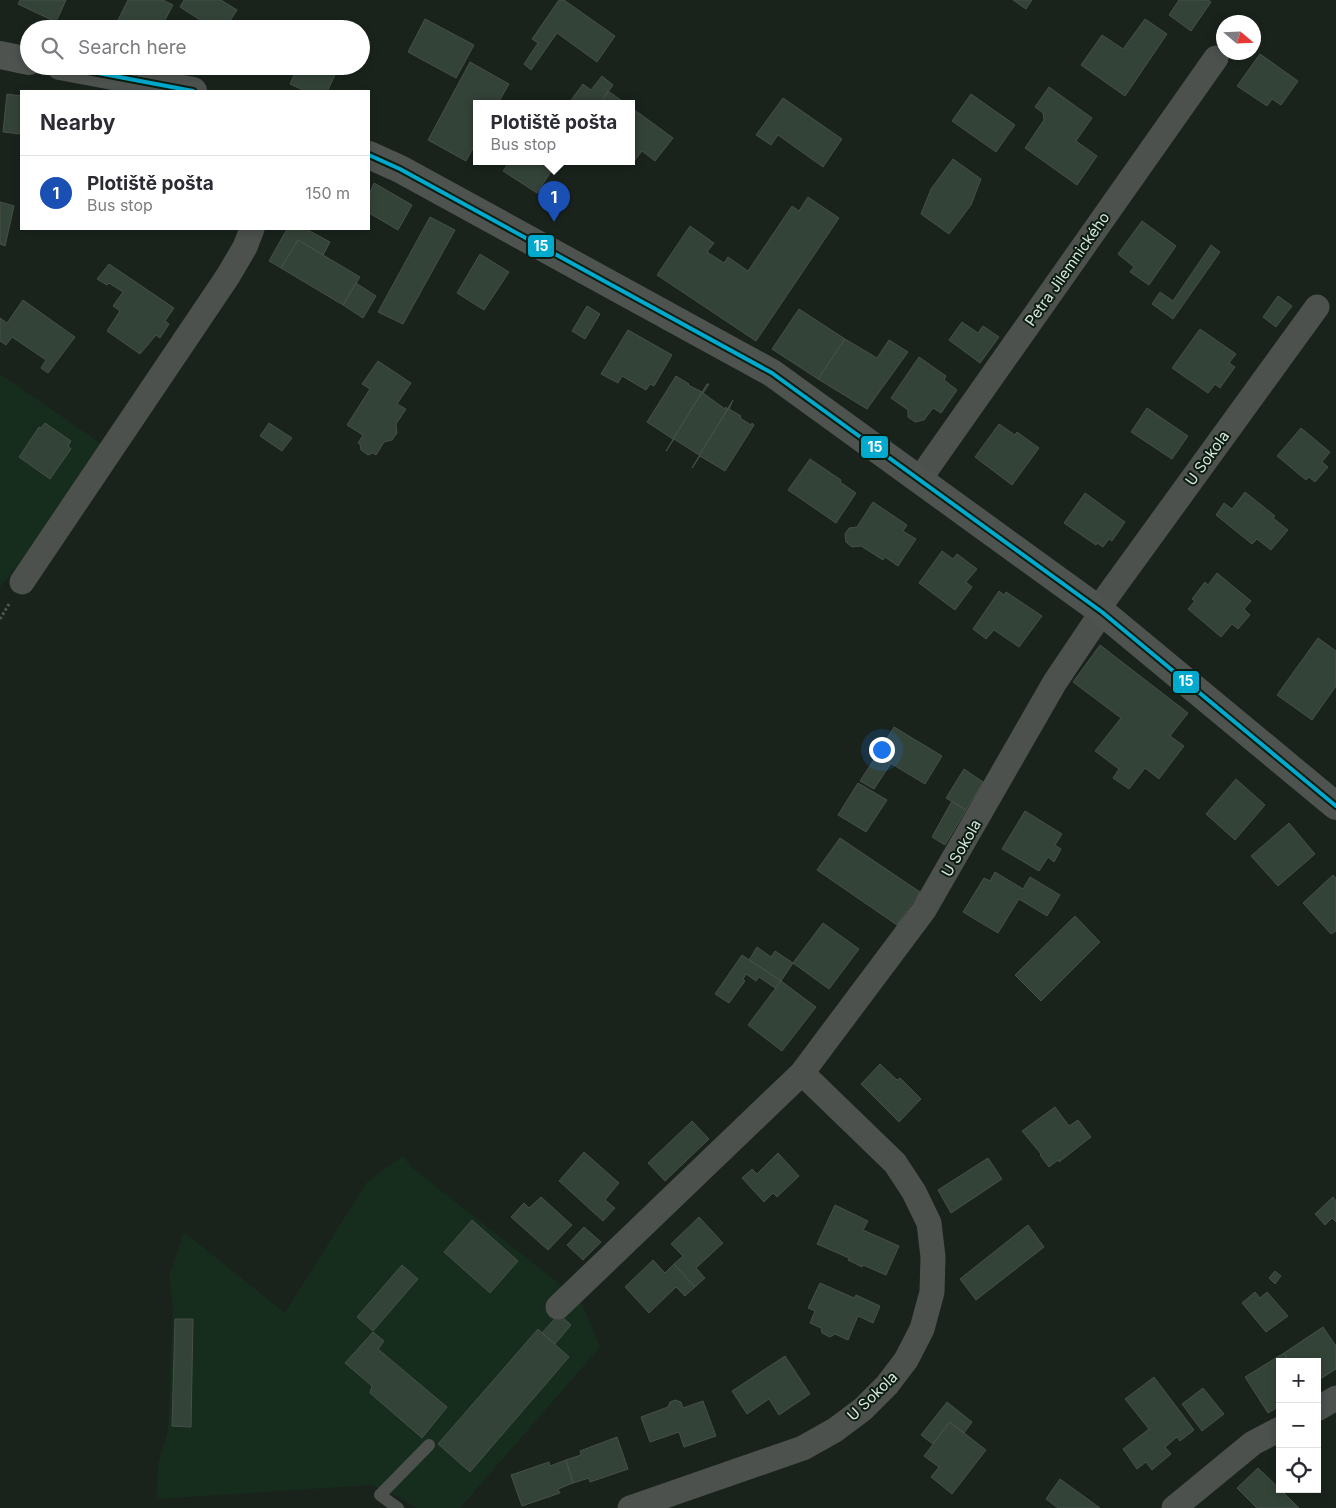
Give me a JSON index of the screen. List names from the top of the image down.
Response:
{
  "streets": {
    "street": ["Petra Jilemnického", "U Sokola"]
  },
  "lines": ["transit line 15"],
  "north": "right",
  "page": {
    "search": "Search here",
    "heading": "Nearby",
    "popup": ["Plotiště pošta", "Bus stop"],
    "list": [
      {
        "mark": "1",
        "name": "Plotiště pošta",
        "note": "Bus stop",
        "value": "150 m"
      }
    ],
    "pins": "1",
    "map_buttons": ["+", "−"]
  }
}
